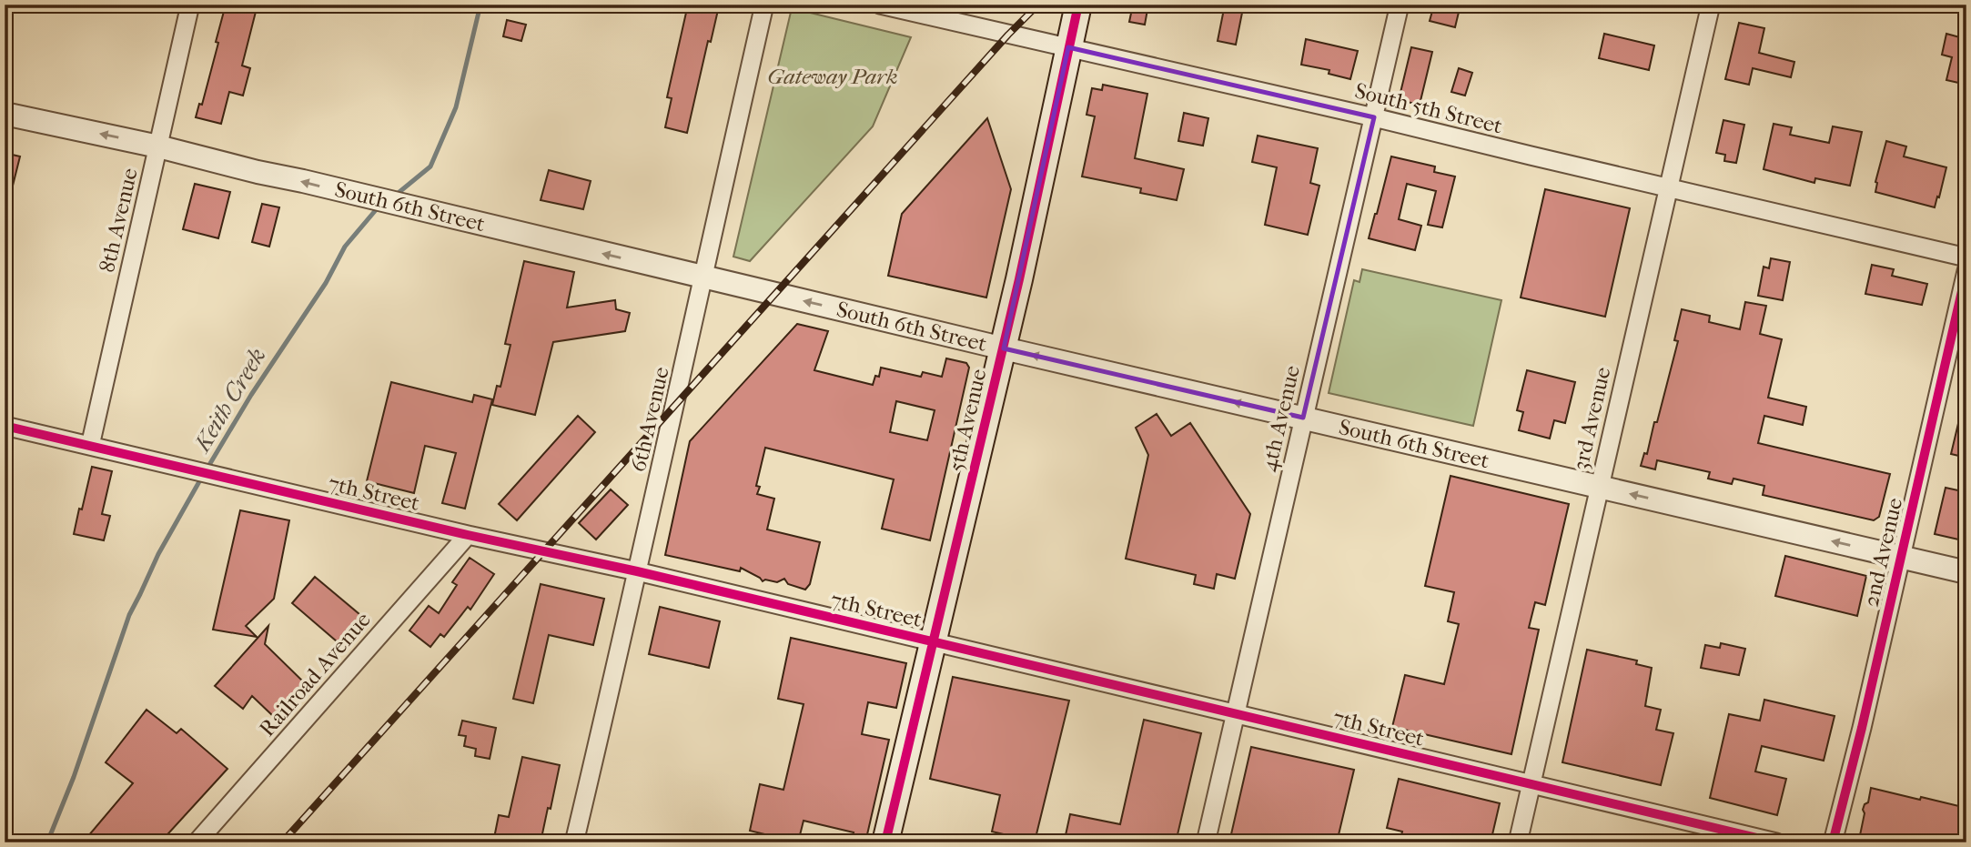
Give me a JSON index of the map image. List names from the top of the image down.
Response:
{
  "streets": {
    "main road": ["5th Avenue"],
    "street": [
      "South 5th Street",
      "South 6th Street",
      "8th Avenue",
      "4th Avenue",
      "3rd Avenue",
      "6th Avenue",
      "7th Street",
      "2nd Avenue",
      "Railroad Avenue"
    ]
  },
  "crossings": [
    ["South 5th Street", "4th Avenue"],
    ["South 5th Street", "3rd Avenue"],
    ["South 5th Street", "5th Avenue"],
    ["South 6th Street", "8th Avenue"],
    ["South 6th Street", "4th Avenue"],
    ["South 6th Street", "3rd Avenue"],
    ["South 6th Street", "6th Avenue"],
    ["South 6th Street", "5th Avenue"],
    ["South 6th Street", "2nd Avenue"],
    ["8th Avenue", "7th Street"],
    ["4th Avenue", "7th Street"],
    ["3rd Avenue", "7th Street"],
    ["6th Avenue", "7th Street"],
    ["5th Avenue", "7th Street"],
    ["7th Street", "Railroad Avenue"]
  ],
  "one_way": ["South 6th Street"],
  "water": ["Keith Creek"],
  "parks": ["Gateway Park"]
}
